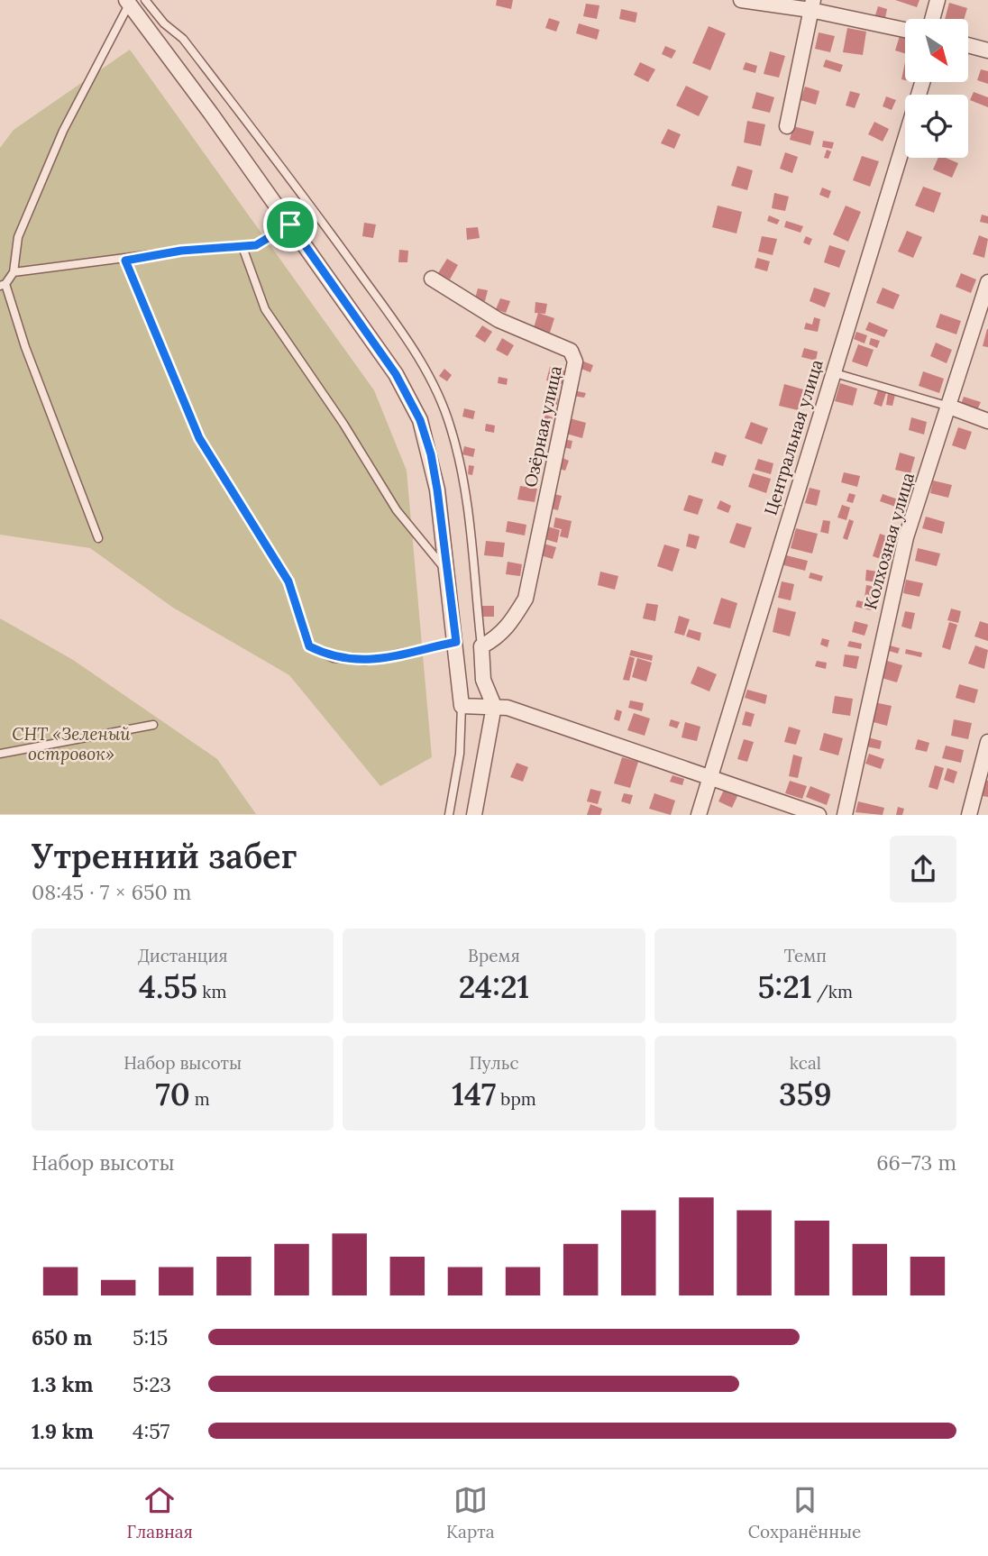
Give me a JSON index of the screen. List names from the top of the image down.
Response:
{
  "streets": {
    "street": ["Озёрная улица", "Центральная улица", "Колхозная улица"]
  },
  "parks": ["СНТ «Зеленый островок»"],
  "north": "bottom right",
  "page": {
    "heading": ["Утренний забег", "08:45 · 7 × 650 m"],
    "stats": [
      ["Дистанция", "4.55 km"],
      ["Время", "24:21"],
      ["Темп", "5:21 /km"],
      ["Набор высоты", "70 m"],
      ["Пульс", "147 bpm"],
      ["kcal", "359"]
    ],
    "chart": ["Набор высоты", "66–73 m"],
    "list": [
      {
        "name": "650 m",
        "note": "5:15"
      },
      {
        "name": "1.3 km",
        "note": "5:23"
      },
      {
        "name": "1.9 km",
        "note": "4:57"
      }
    ],
    "tabs": ["Главная", "Карта", "Сохранённые"]
  }
}
